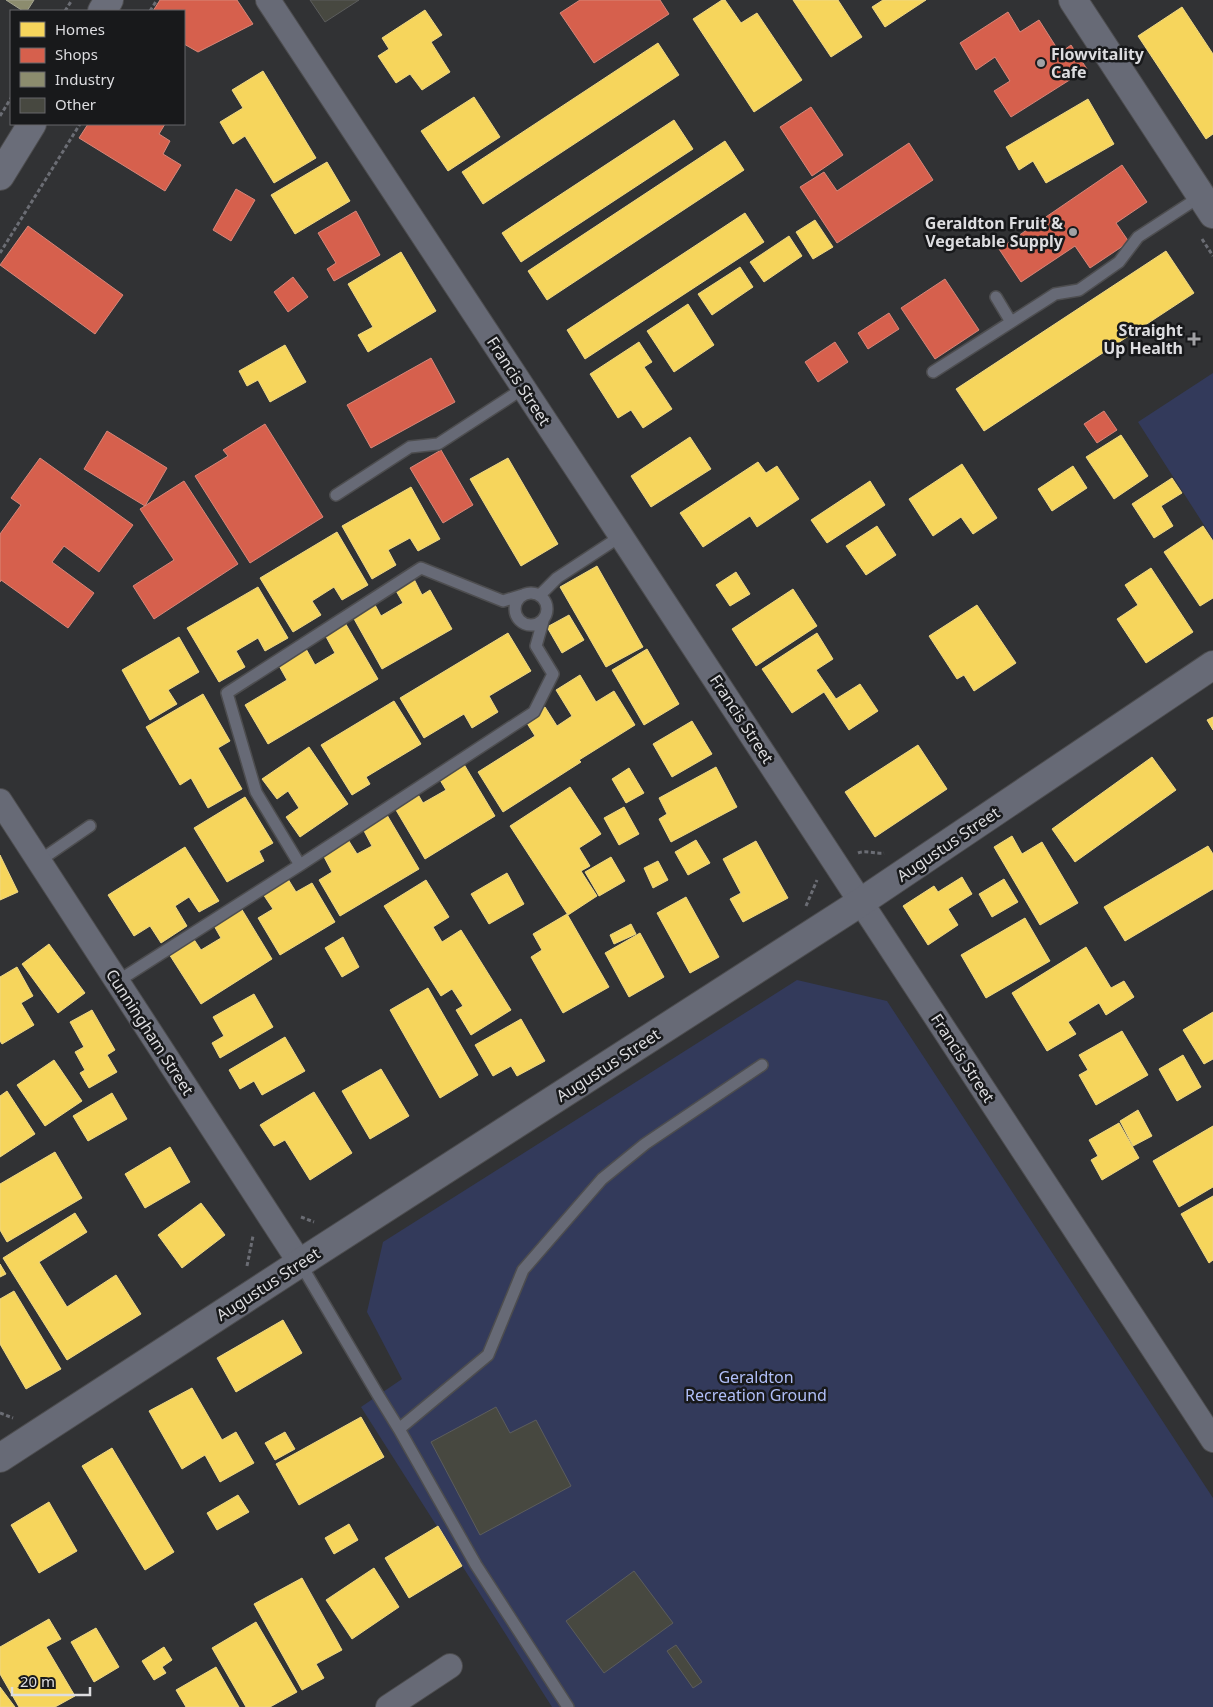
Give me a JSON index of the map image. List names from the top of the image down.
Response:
{
  "streets": {
    "street": ["Francis Street", "Augustus Street", "Cunningham Street"]
  },
  "crossings": [
    ["Francis Street", "Augustus Street"],
    ["Augustus Street", "Cunningham Street"]
  ],
  "parks": ["Geraldton Recreation Ground"],
  "places": {
    "other": ["Flowvitality Cafe", "Geraldton Fruit & Vegetable Supply"],
    "health": ["Straight Up Health"]
  },
  "legend": [
    "Homes",
    "Shops",
    "Industry",
    "Other"
  ],
  "scale_bar": "20 m"
}
